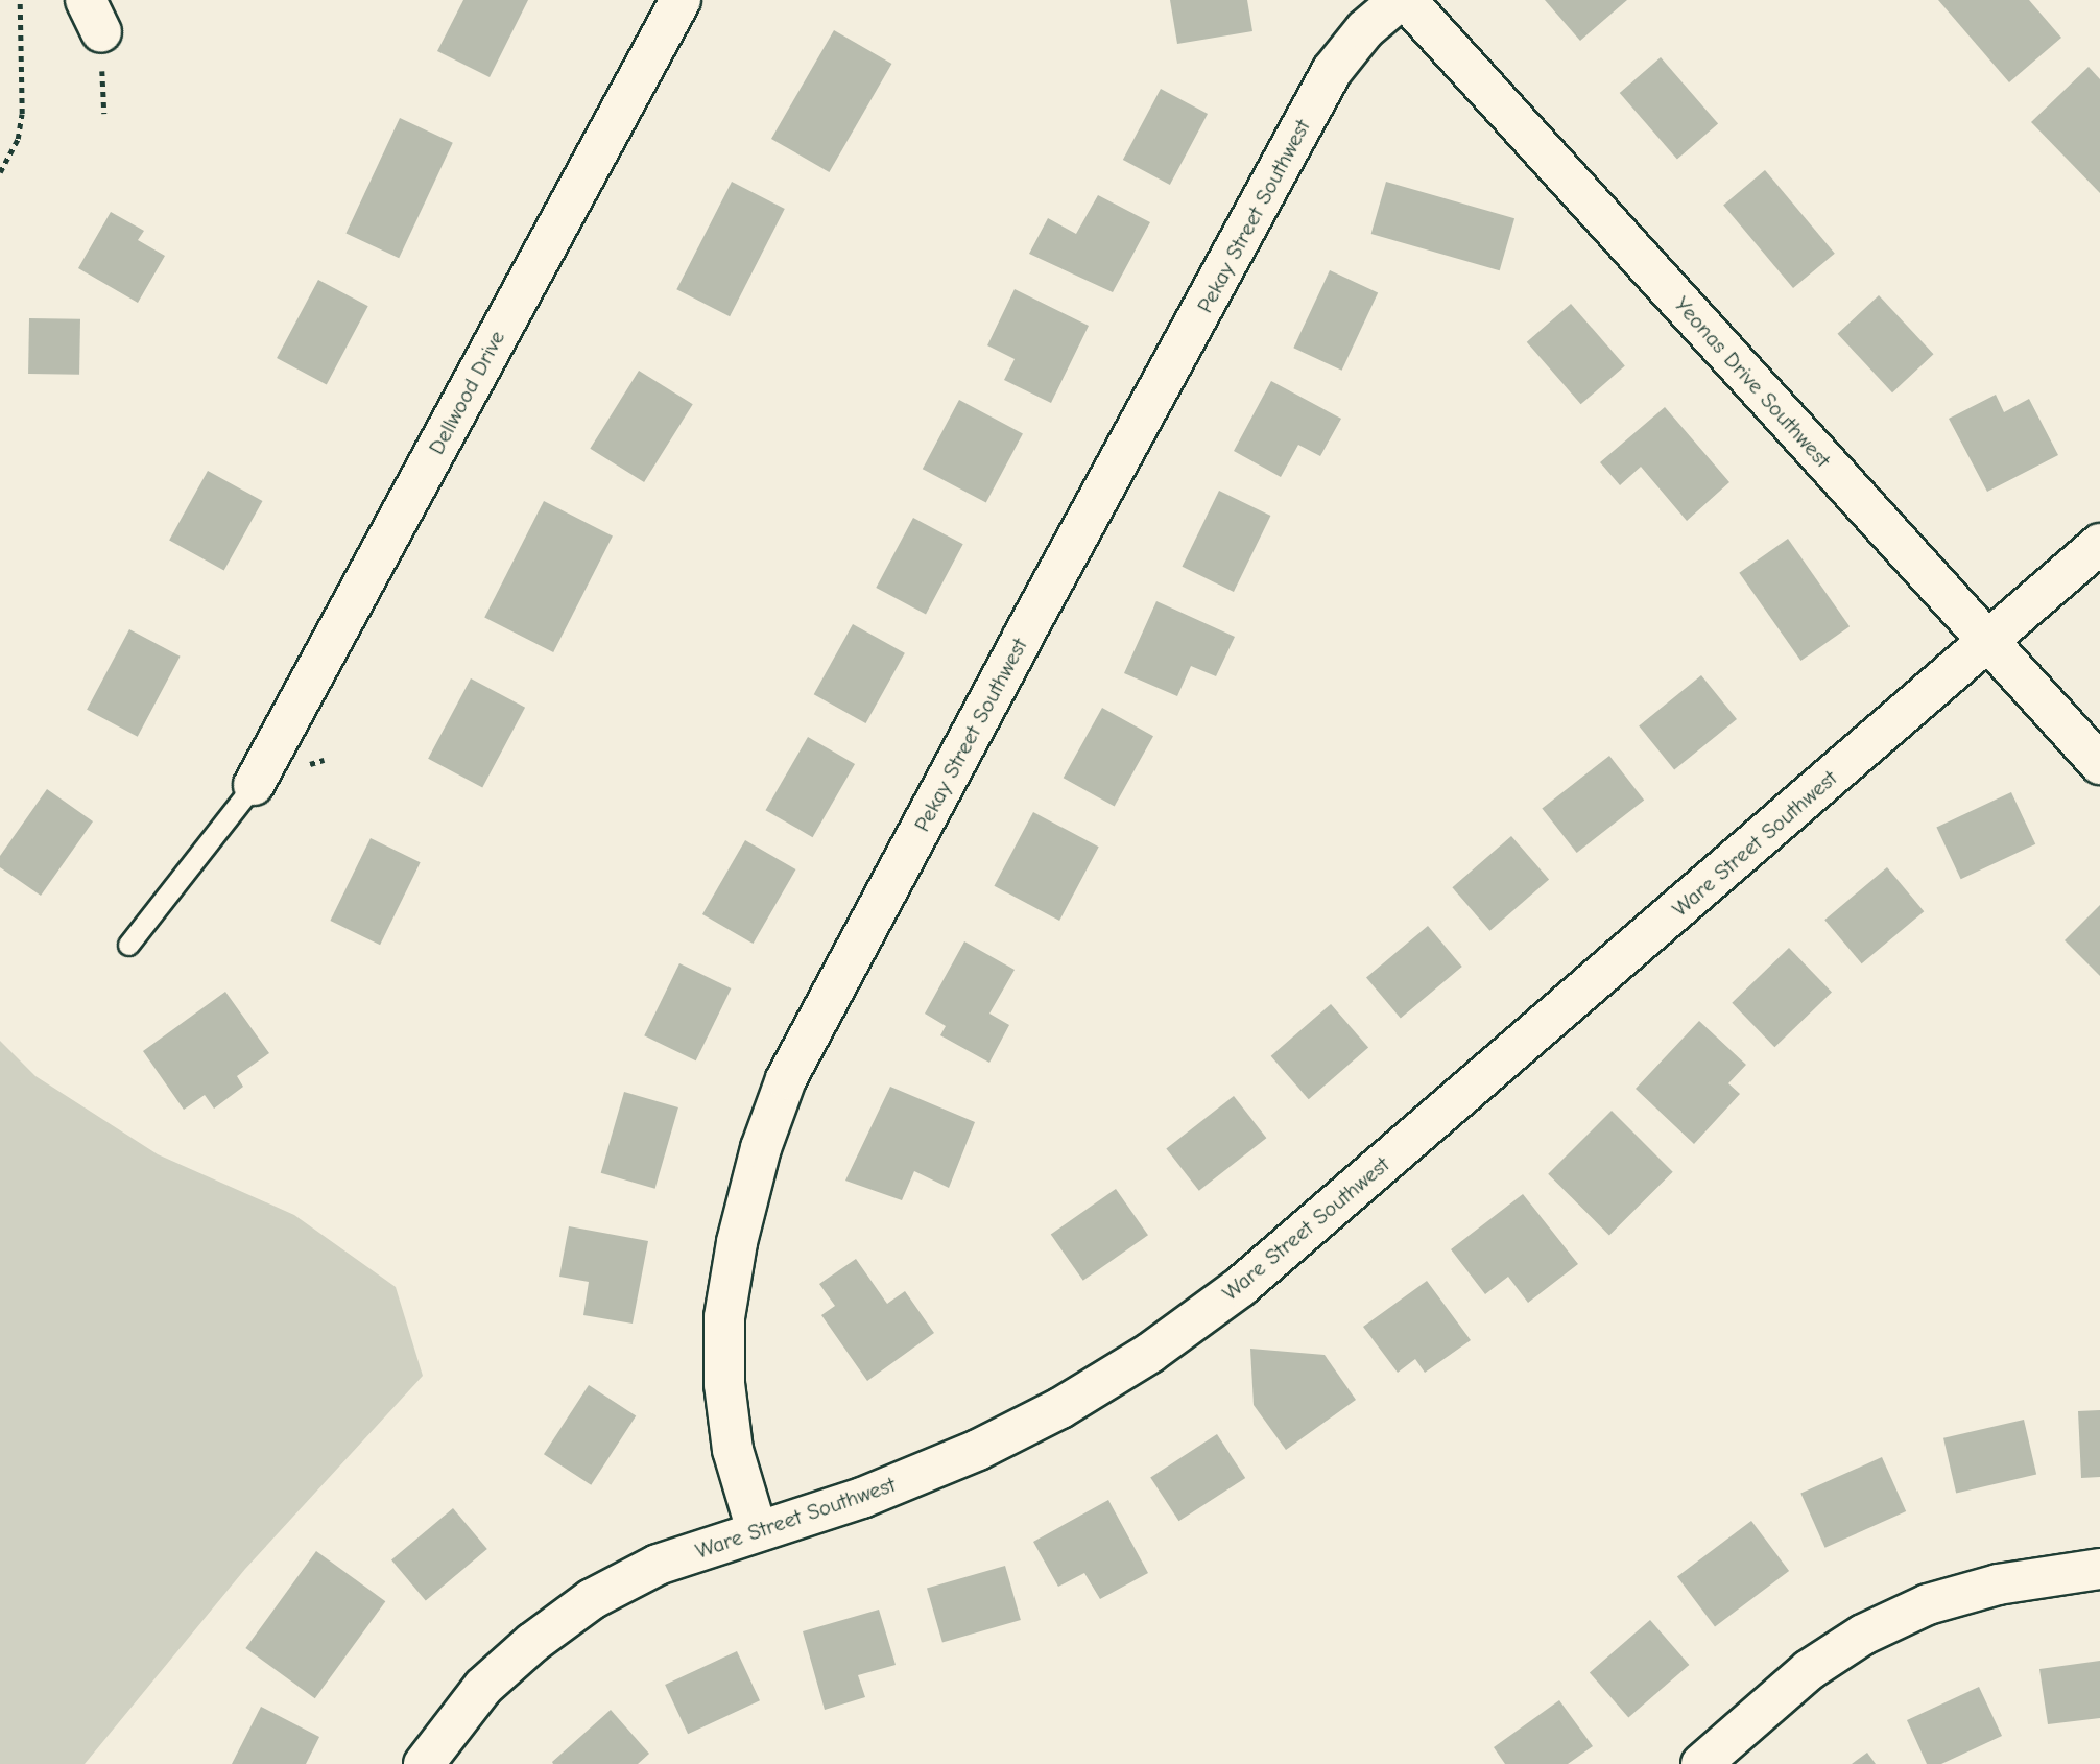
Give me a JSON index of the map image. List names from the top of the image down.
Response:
{
  "streets": {
    "street": [
      "Pekay Street Southwest",
      "Yeonas Drive Southwest",
      "Dellwood Drive",
      "Ware Street Southwest"
    ]
  },
  "crossings": [
    ["Pekay Street Southwest", "Ware Street Southwest"],
    ["Yeonas Drive Southwest", "Ware Street Southwest"]
  ]
}
